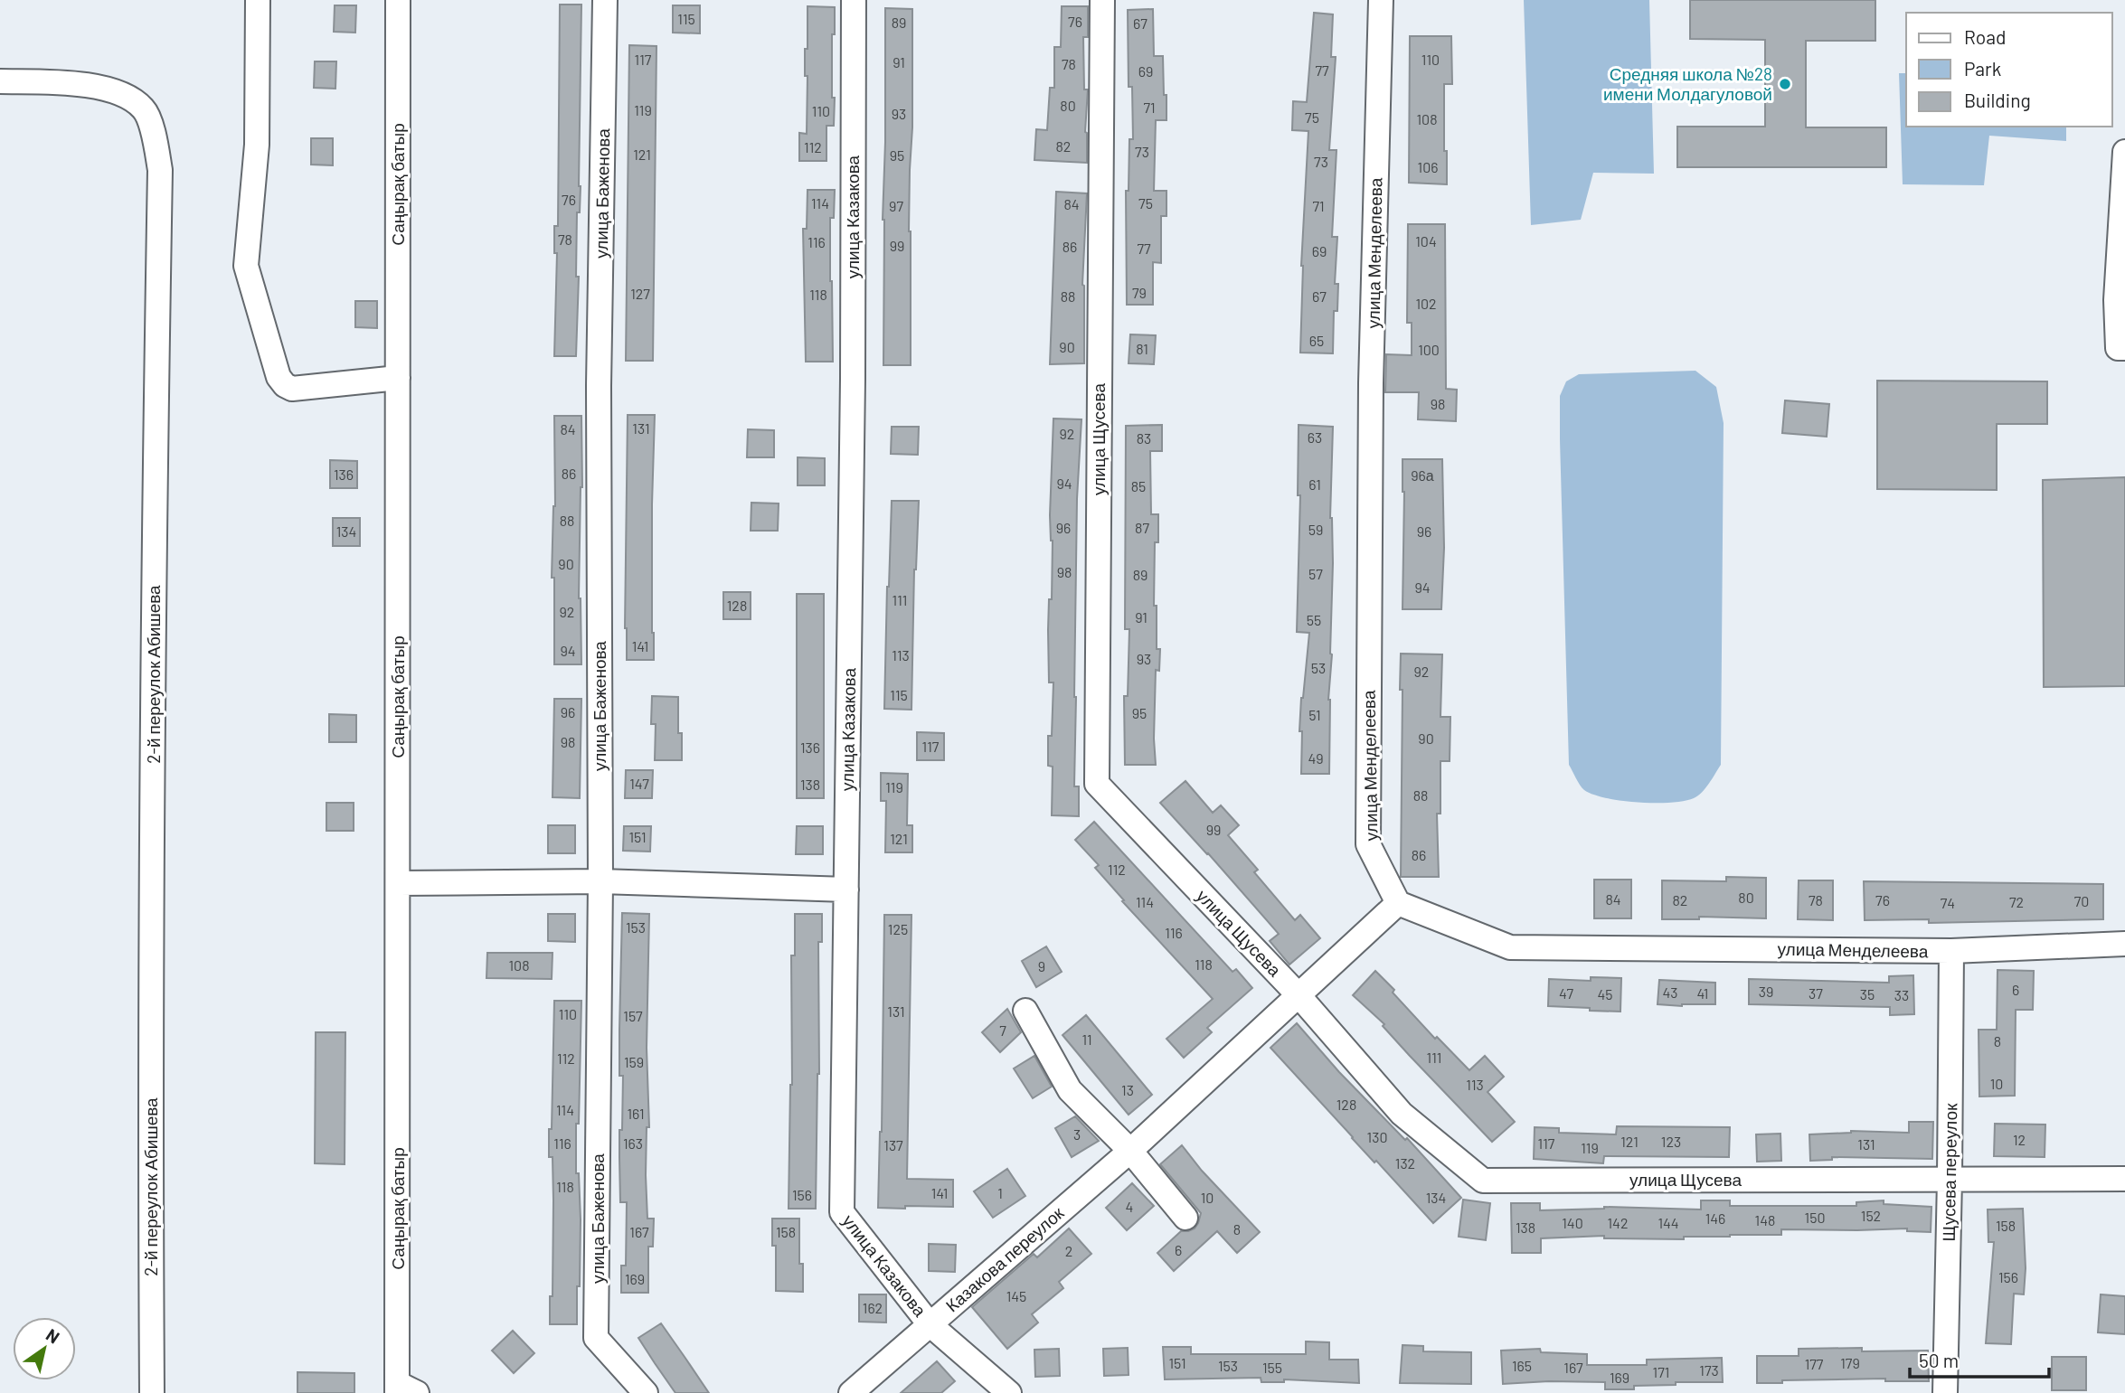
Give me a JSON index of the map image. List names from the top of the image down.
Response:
{
  "streets": {
    "street": [
      "Саңырақ батыр",
      "улица Баженова",
      "улица Казакова",
      "улица Менделеева",
      "улица Щусева",
      "2-й переулок Абишева",
      "Щусева переулок",
      "Казакова переулок"
    ]
  },
  "crossings": [
    ["улица Казакова", "Казакова переулок"],
    ["улица Менделеева", "Щусева переулок"],
    ["улица Менделеева", "Казакова переулок"],
    ["улица Щусева", "Щусева переулок"],
    ["улица Щусева", "Казакова переулок"]
  ],
  "places": ["Средняя школа №28 имени Молдагуловой"],
  "house_numbers": [
    "115",
    "76",
    "89",
    "67",
    "117",
    "110",
    "91",
    "78",
    "77",
    "69",
    "80",
    "71",
    "119",
    "110",
    "93",
    "75",
    "108",
    "82",
    "112",
    "73",
    "121",
    "95",
    "73",
    "106",
    "76",
    "114",
    "75",
    "84",
    "97",
    "71",
    "78",
    "104",
    "116",
    "99",
    "86",
    "77",
    "69",
    "79",
    "127",
    "118",
    "88",
    "67",
    "102",
    "65",
    "90",
    "81",
    "100",
    "98",
    "131",
    "84",
    "92",
    "63",
    "83",
    "86",
    "136",
    "96а",
    "94",
    "61",
    "85",
    "88",
    "96",
    "87",
    "59",
    "134",
    "96",
    "90",
    "98",
    "57",
    "89",
    "94",
    "111",
    "128",
    "92",
    "91",
    "55",
    "141",
    "94",
    "113",
    "93",
    "53",
    "92",
    "115",
    "96",
    "95",
    "51",
    "90",
    "98",
    "117",
    "136",
    "49",
    "147",
    "138",
    "119",
    "88",
    "99",
    "151",
    "121",
    "86",
    "112",
    "80",
    "84",
    "82",
    "78",
    "76",
    "70",
    "114",
    "72",
    "74",
    "153",
    "125",
    "116",
    "118",
    "108",
    "9",
    "6",
    "39",
    "43",
    "47",
    "41",
    "37",
    "45",
    "35",
    "33",
    "131",
    "110",
    "157",
    "7",
    "11",
    "8",
    "111",
    "112",
    "159",
    "10",
    "113",
    "13",
    "128",
    "114",
    "161",
    "3",
    "130",
    "12",
    "121",
    "123",
    "116",
    "163",
    "117",
    "131",
    "137",
    "119",
    "132",
    "118",
    "141",
    "1",
    "156",
    "10",
    "134",
    "4",
    "152",
    "150",
    "146",
    "148",
    "140",
    "142",
    "144",
    "158",
    "138",
    "8",
    "167",
    "158",
    "6",
    "2",
    "156",
    "169",
    "145",
    "162",
    "151",
    "179",
    "177",
    "153",
    "165",
    "155",
    "167",
    "173",
    "171",
    "169"
  ],
  "legend": ["Road", "Park", "Building"],
  "scale_bar": "50 m",
  "north": "top right"
}
